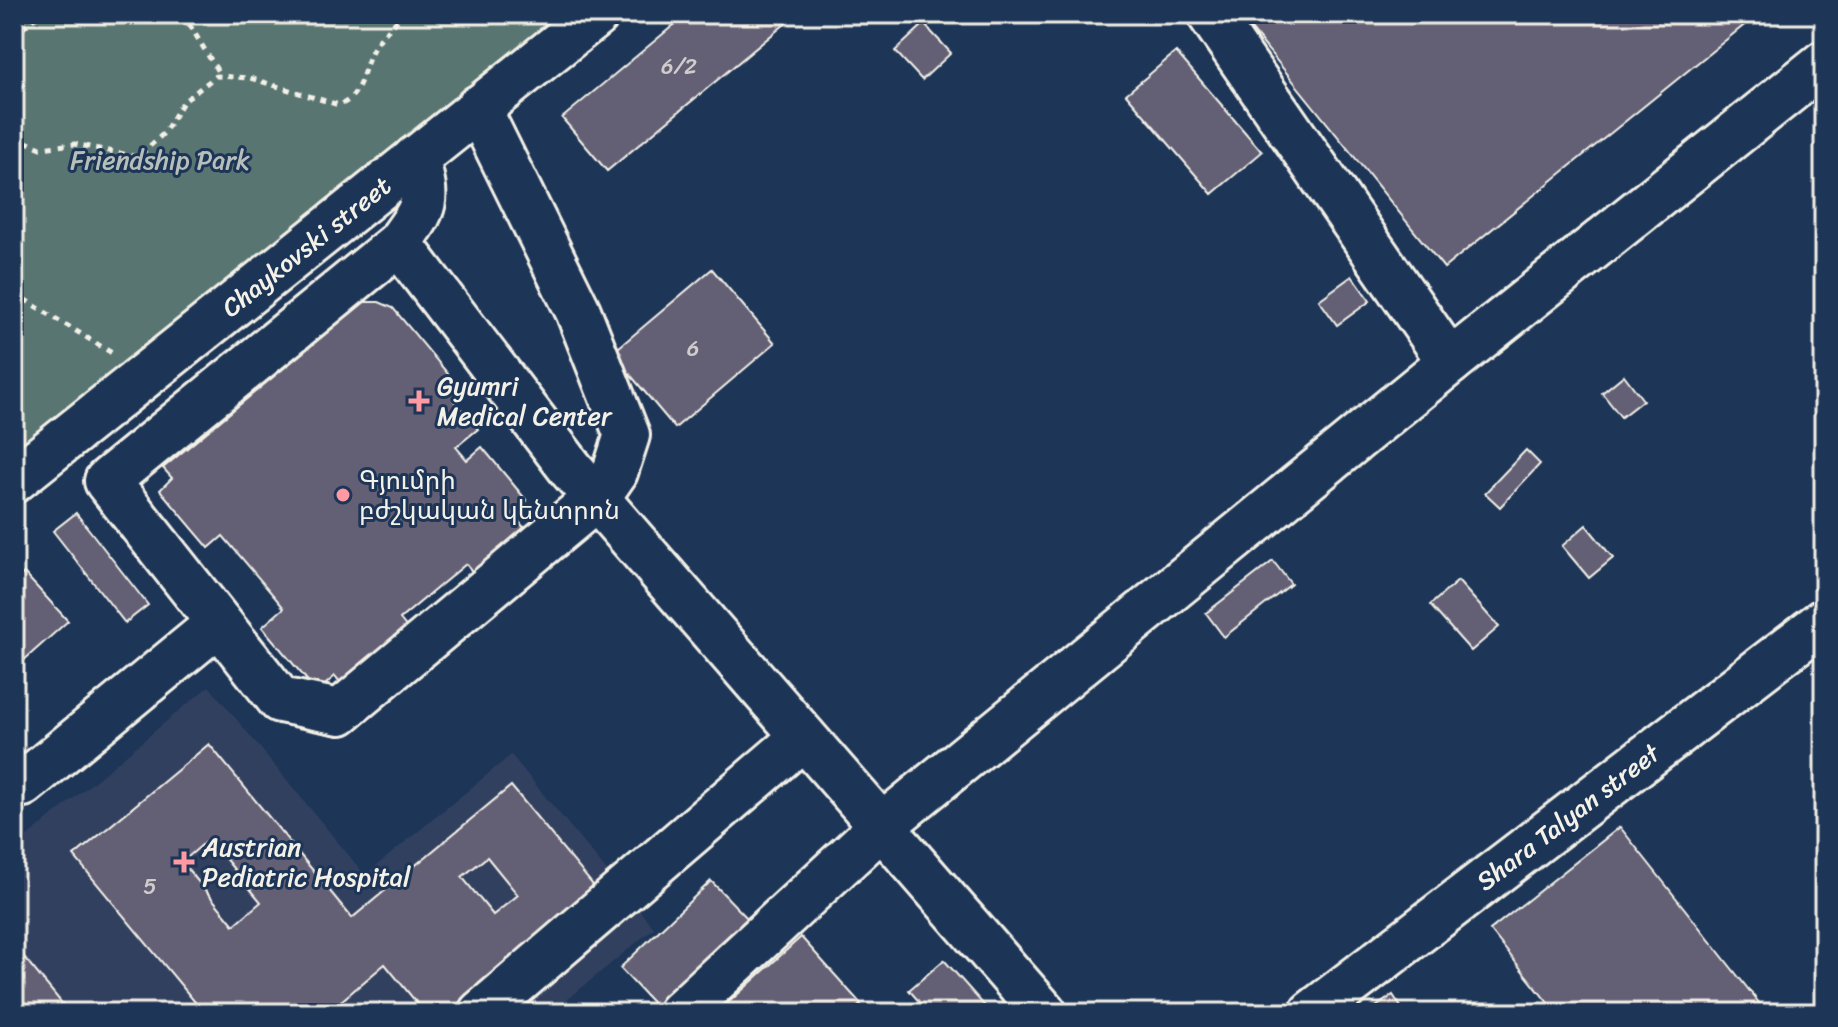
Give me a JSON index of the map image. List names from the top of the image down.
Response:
{
  "streets": {
    "street": ["Chaykovski street", "Shara Talyan street"]
  },
  "parks": ["Friendship Park"],
  "places": {
    "health": ["Gyumri Medical Center", "Austrian Pediatric Hospital"],
    "other": ["Գյումրի բժշկական կենտրոն"]
  },
  "house_numbers": ["6/2", "6", "5"]
}
